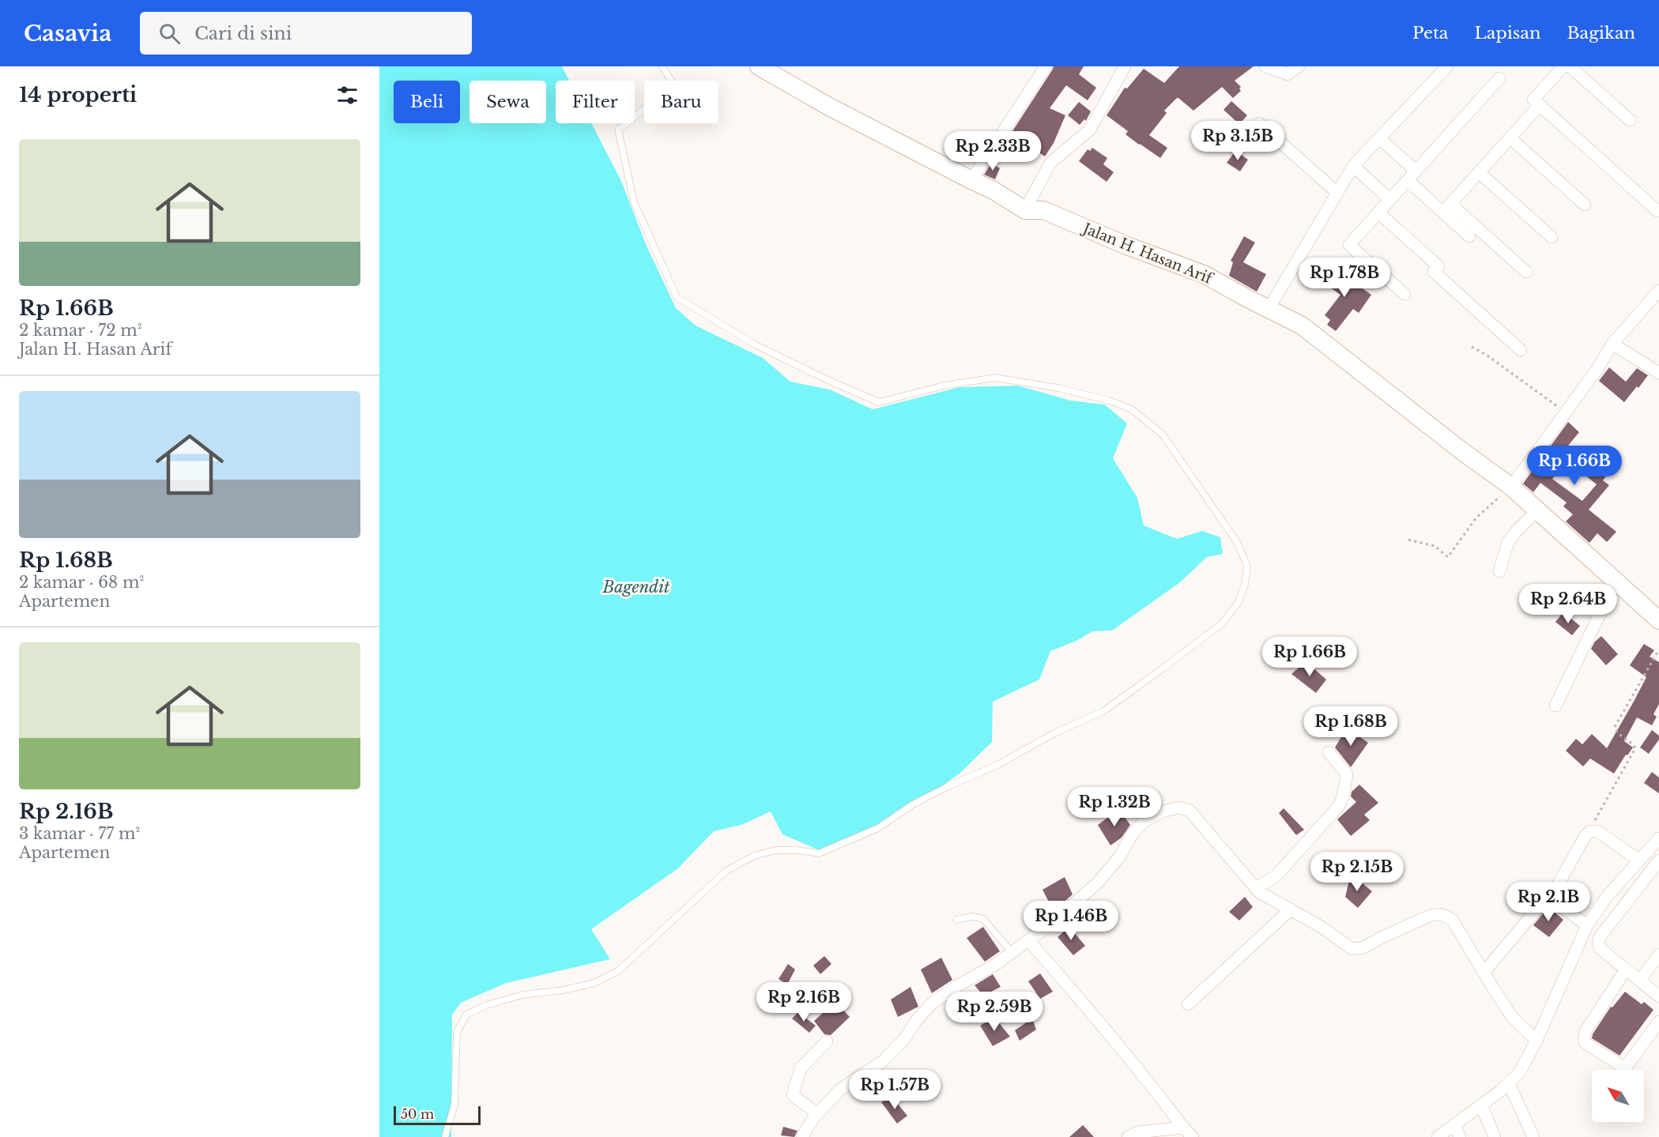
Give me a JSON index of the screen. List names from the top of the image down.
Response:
{
  "streets": {
    "main road": ["Jalan H. Hasan Arif"]
  },
  "water": ["Bagendit"],
  "scale_bar": "50 m",
  "north": "top left",
  "page": {
    "header": "Casavia",
    "search": "Cari di sini",
    "nav": ["Peta", "Lapisan", "Bagikan"],
    "heading": "14 properti",
    "chip": [
      "Beli",
      "Sewa",
      "Filter",
      "Baru"
    ],
    "price": [
      "Rp 3.15B",
      "Rp 2.33B",
      "Rp 1.78B",
      "Rp 1.66B",
      "Rp 2.64B",
      "Rp 1.66B",
      "Rp 1.68B",
      "Rp 1.32B",
      "Rp 2.15B",
      "Rp 2.1B",
      "Rp 1.46B",
      "Rp 2.16B",
      "Rp 2.59B",
      "Rp 1.57B"
    ],
    "list": [
      {
        "name": "Rp 1.66B",
        "note": "2 kamar · 72 m² · Jalan H. Hasan Arif"
      },
      {
        "name": "Rp 1.68B",
        "note": "2 kamar · 68 m² · Apartemen"
      },
      {
        "name": "Rp 2.16B",
        "note": "3 kamar · 77 m² · Apartemen"
      }
    ],
    "scale": "50 m"
  }
}
